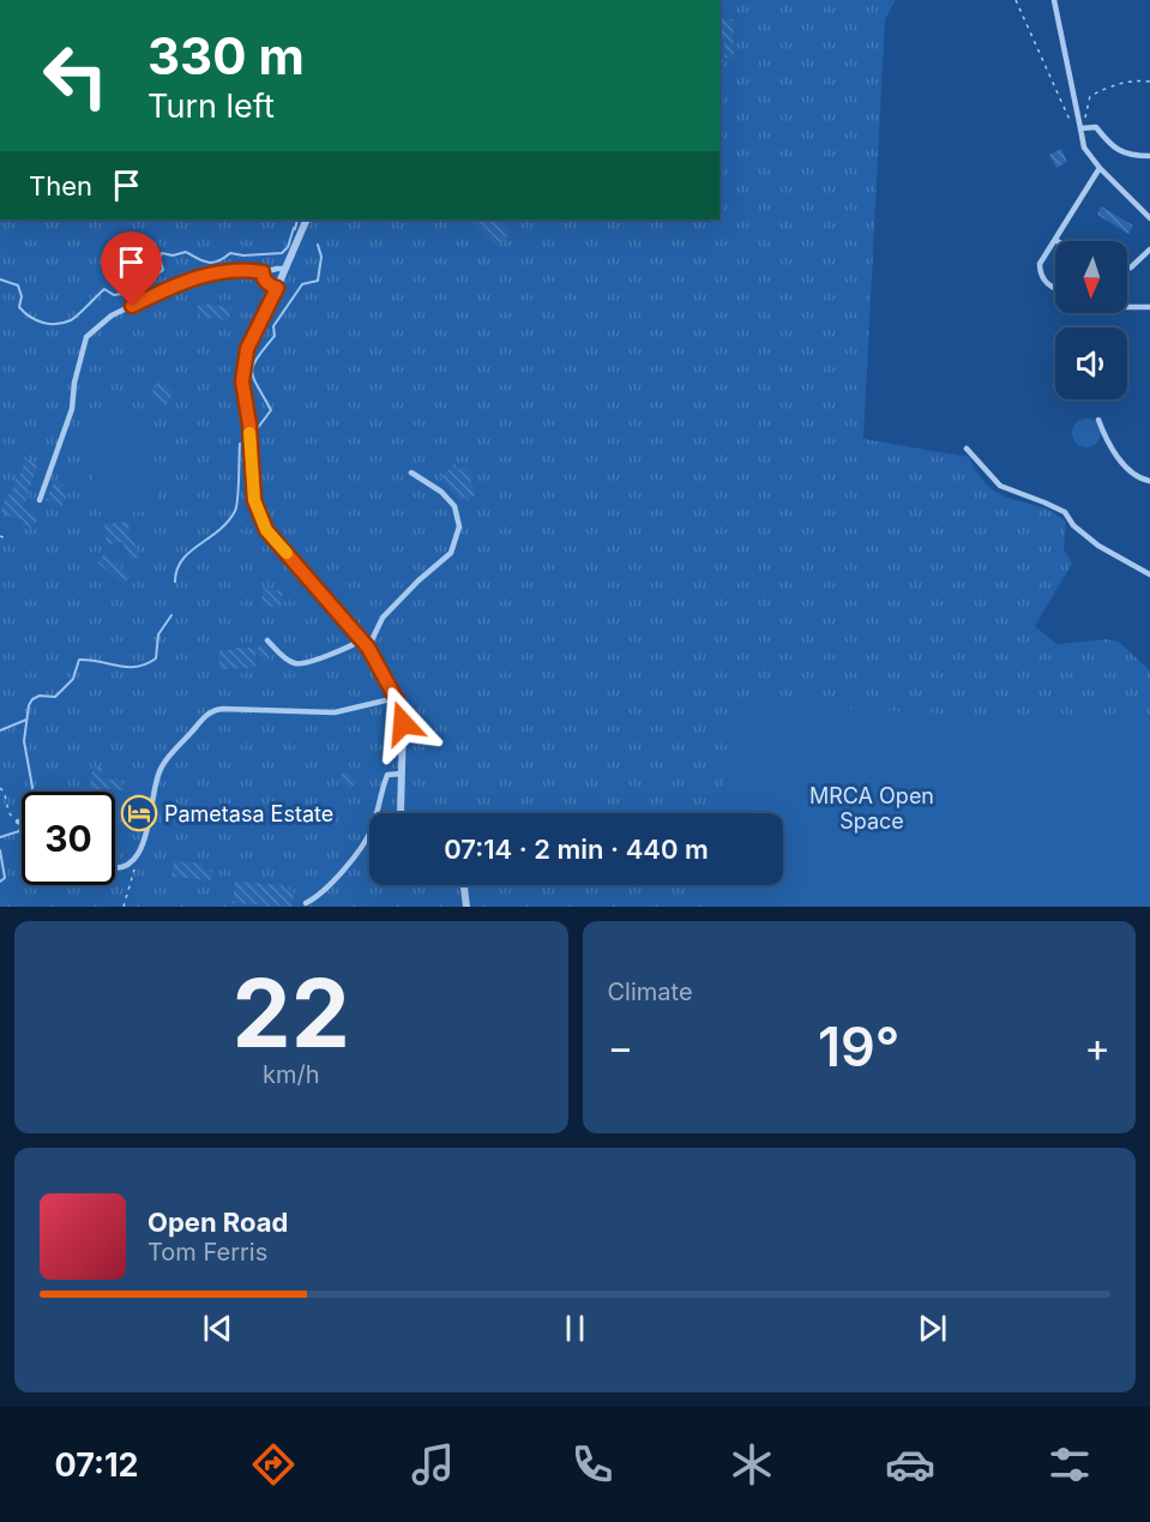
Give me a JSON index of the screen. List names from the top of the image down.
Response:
{
  "parks": ["MRCA Open Space"],
  "places": {
    "hotel": ["Pametasa Estate"]
  },
  "north": "bottom",
  "page": {
    "turn": ["330 m", "Turn left"],
    "then": "Then",
    "limit": "30",
    "trip": "07:14 · 2 min · 440 m",
    "tile": [
      ["22", "km/h"],
      "Climate"
    ],
    "heat": ["−", "19°", "+"],
    "song": ["Open Road", "Tom Ferris"],
    "tabs": "07:12"
  }
}
